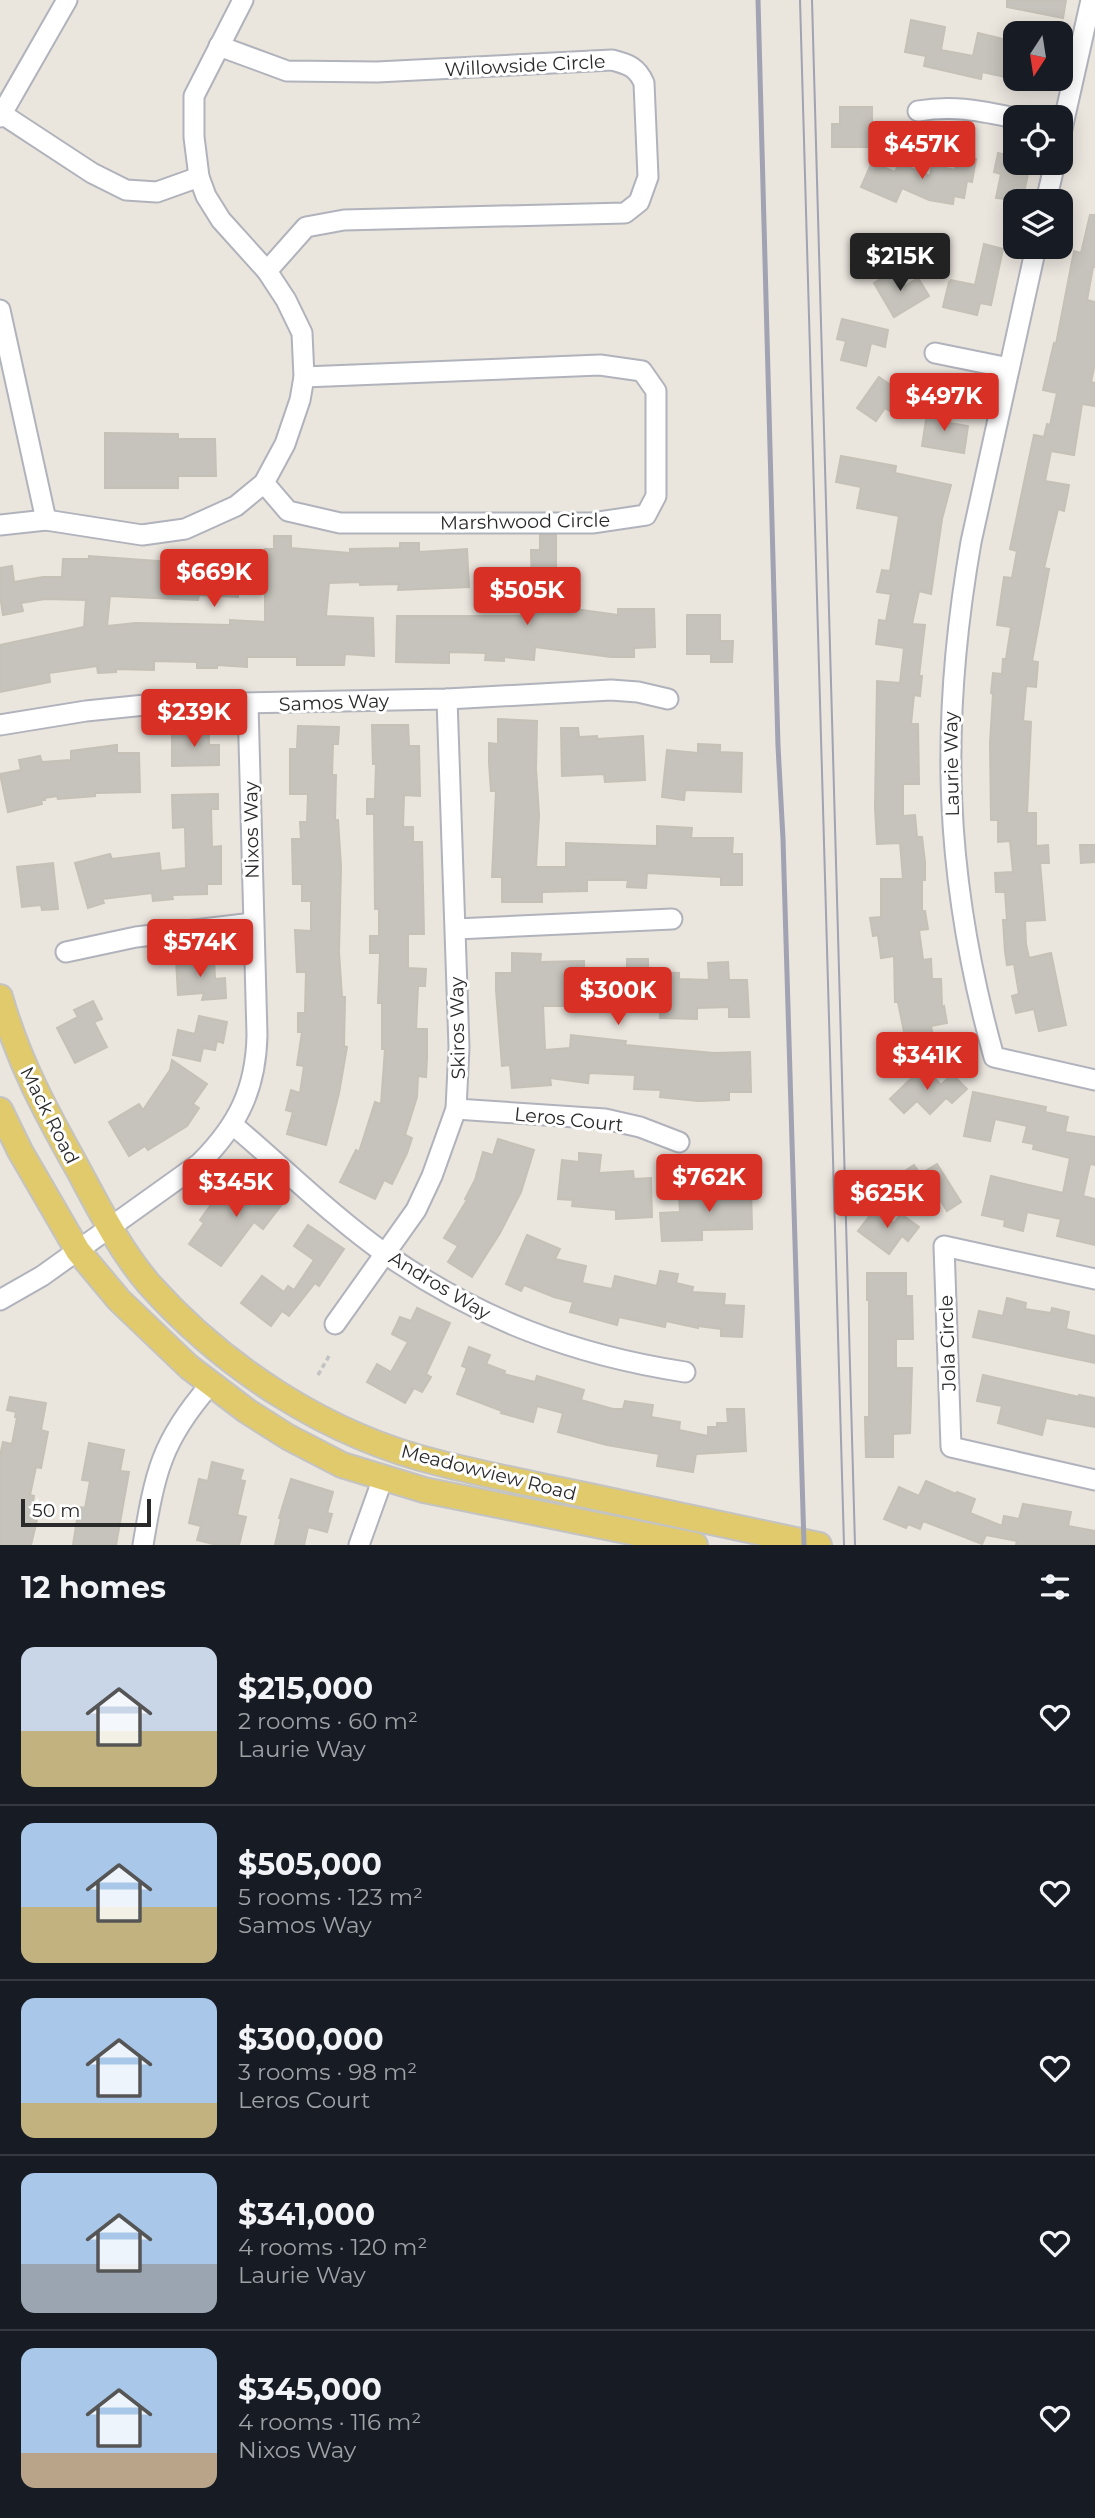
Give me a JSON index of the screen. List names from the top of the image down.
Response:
{
  "streets": {
    "main road": ["Mack Road", "Meadowview Road"],
    "street": [
      "Willowside Circle",
      "Marshwood Circle",
      "Samos Way",
      "Laurie Way",
      "Nixos Way",
      "Skiros Way",
      "Leros Court",
      "Andros Way",
      "Jola Circle"
    ]
  },
  "crossings": [
    ["Samos Way", "Nixos Way"],
    ["Samos Way", "Skiros Way"],
    ["Nixos Way", "Mack Road"],
    ["Nixos Way", "Andros Way"],
    ["Nixos Way", "Meadowview Road"],
    ["Skiros Way", "Leros Court"],
    ["Skiros Way", "Andros Way"],
    ["Mack Road", "Meadowview Road"]
  ],
  "scale_bar": "50 m",
  "north": "bottom",
  "page": {
    "price": [
      "$457K",
      "$215K",
      "$497K",
      "$669K",
      "$505K",
      "$239K",
      "$574K",
      "$300K",
      "$341K",
      "$762K",
      "$345K",
      "$625K"
    ],
    "scale": "50 m",
    "heading": "12 homes",
    "list": [
      {
        "name": "$215,000",
        "note": "2 rooms · 60 m² · Laurie Way"
      },
      {
        "name": "$505,000",
        "note": "5 rooms · 123 m² · Samos Way"
      },
      {
        "name": "$300,000",
        "note": "3 rooms · 98 m² · Leros Court"
      },
      {
        "name": "$341,000",
        "note": "4 rooms · 120 m² · Laurie Way"
      },
      {
        "name": "$345,000",
        "note": "4 rooms · 116 m² · Nixos Way"
      }
    ]
  }
}
